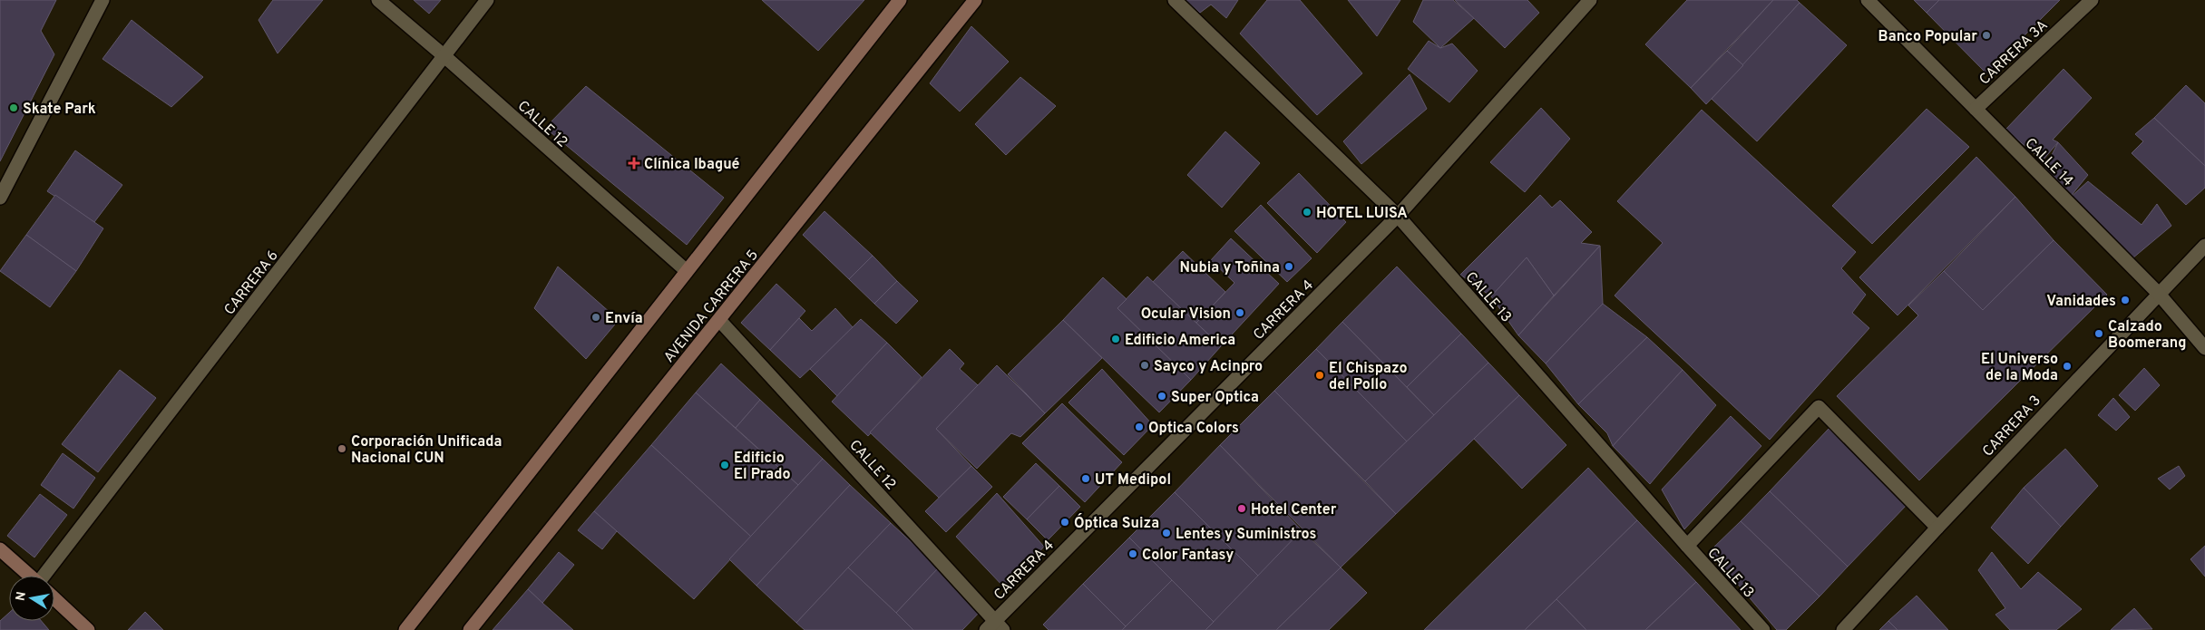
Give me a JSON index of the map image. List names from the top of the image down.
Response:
{
  "streets": {
    "main road": ["AVENIDA CARRERA 5"],
    "street": [
      "CARRERA 3A",
      "CALLE 12",
      "CALLE 14",
      "CARRERA 6",
      "CALLE 13",
      "CARRERA 4",
      "CARRERA 3"
    ]
  },
  "crossings": [
    ["CARRERA 3A", "CALLE 14"],
    ["CALLE 12", "CARRERA 6"],
    ["CALLE 12", "AVENIDA CARRERA 5"],
    ["CALLE 12", "CARRERA 4"],
    ["CALLE 14", "CARRERA 3"],
    ["CALLE 13", "CARRERA 4"]
  ],
  "places": {
    "other": [
      "Banco Popular",
      "Skate Park",
      "HOTEL LUISA",
      "Nubia y Toñina",
      "Vanidades",
      "Ocular Vision",
      "Envía",
      "Calzado Boomerang",
      "Edificio America",
      "Sayco y Acinpro",
      "El Universo de la Moda",
      "El Chispazo del Pollo",
      "Super Optica",
      "Optica Colors",
      "Corporación Unificada Nacional CUN",
      "Edificio El Prado",
      "UT Medipol",
      "Hotel Center",
      "Óptica Suiza",
      "Lentes y Suministros",
      "Color Fantasy"
    ],
    "health": ["Clínica Ibagué"]
  },
  "north": "left"
}
